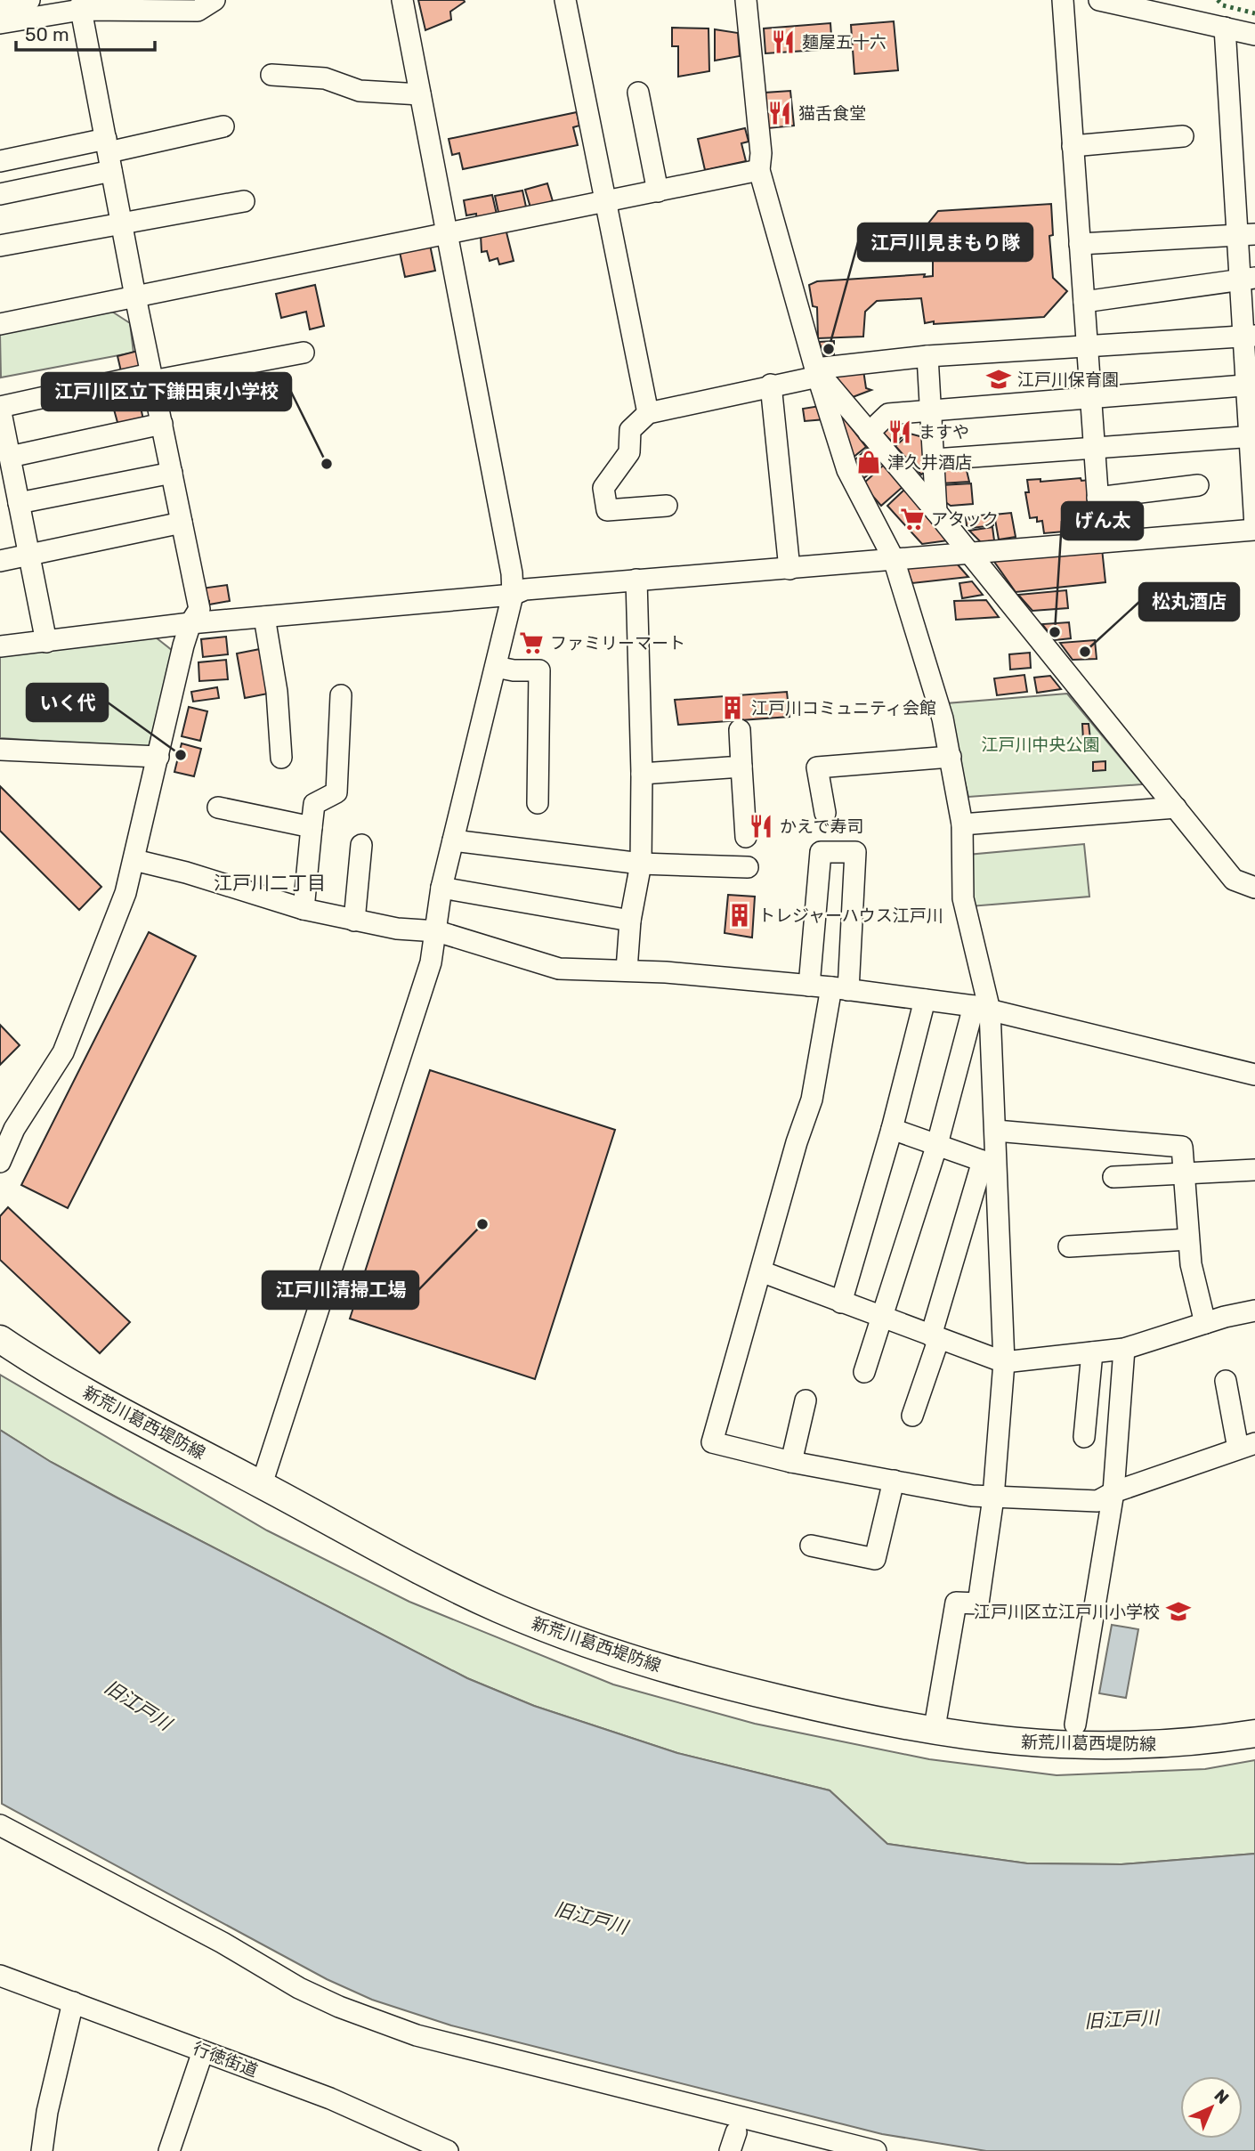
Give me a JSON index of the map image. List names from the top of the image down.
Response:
{
  "streets": {
    "main road": ["新荒川葛西堤防線"],
    "street": ["行徳街道"]
  },
  "districts": ["江戸川二丁目"],
  "water": ["旧江戸川"],
  "parks": ["江戸川中央公園"],
  "places": {
    "restaurant": [
      "麺屋五十六",
      "猫舌食堂",
      "ますや",
      "かえで寿司"
    ],
    "other": [
      "江戸川見まもり隊",
      "江戸川区立下鎌田東小学校",
      "げん太",
      "松丸酒店",
      "いく代",
      "江戸川清掃工場"
    ],
    "school or university": ["江戸川保育園", "江戸川区立江戸川小学校"],
    "shop": ["津久井酒店"],
    "supermarket": ["アタック", "ファミリーマート"],
    "building": ["江戸川コミュニティ会館", "トレジャーハウス江戸川"]
  },
  "scale_bar": "50 m",
  "north": "top right"
}
